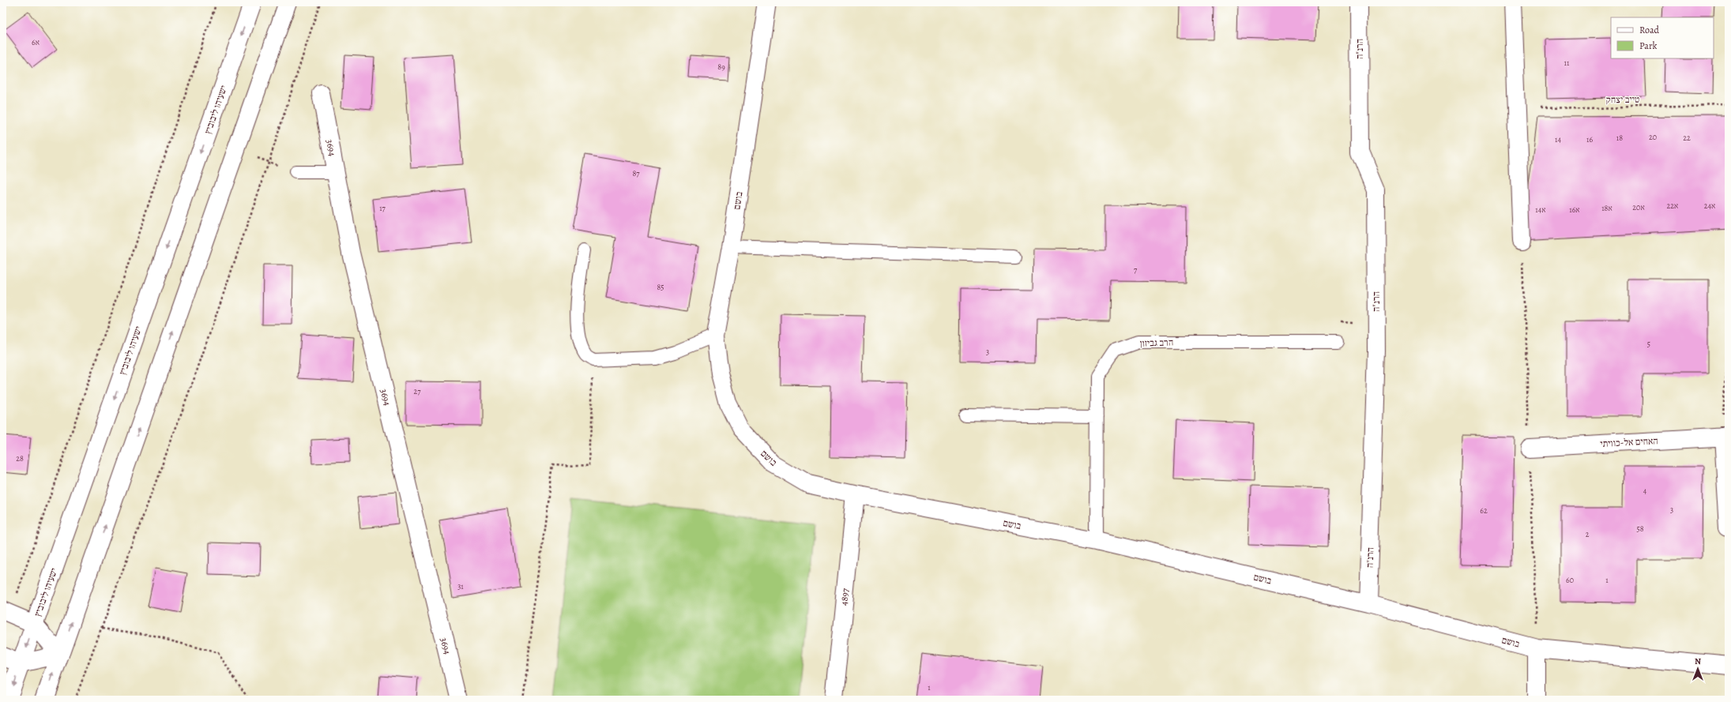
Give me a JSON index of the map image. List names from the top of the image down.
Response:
{
  "streets": {
    "street": [
      "הרנ\"ה",
      "ישעיהו ליבוביץ",
      "3694",
      "בושם",
      "האחים אל-כוויתי",
      "4897"
    ],
    "lane": ["הרב גביזון"],
    "path": ["טייב יצחק"]
  },
  "crossings": [
    ["הרנ\"ה", "בושם"],
    ["בושם", "הרב גביזון"],
    ["בושם", "4897"]
  ],
  "house_numbers": [
    "6א",
    "11",
    "89",
    "20",
    "18",
    "22",
    "14",
    "16",
    "87",
    "22א",
    "24א",
    "20א",
    "17",
    "18א",
    "14א",
    "16א",
    "7",
    "85",
    "5",
    "3",
    "27",
    "28",
    "4",
    "3",
    "62",
    "58",
    "2",
    "60",
    "1",
    "31",
    "1"
  ],
  "legend": ["Road", "Park"],
  "north": "top"
}
